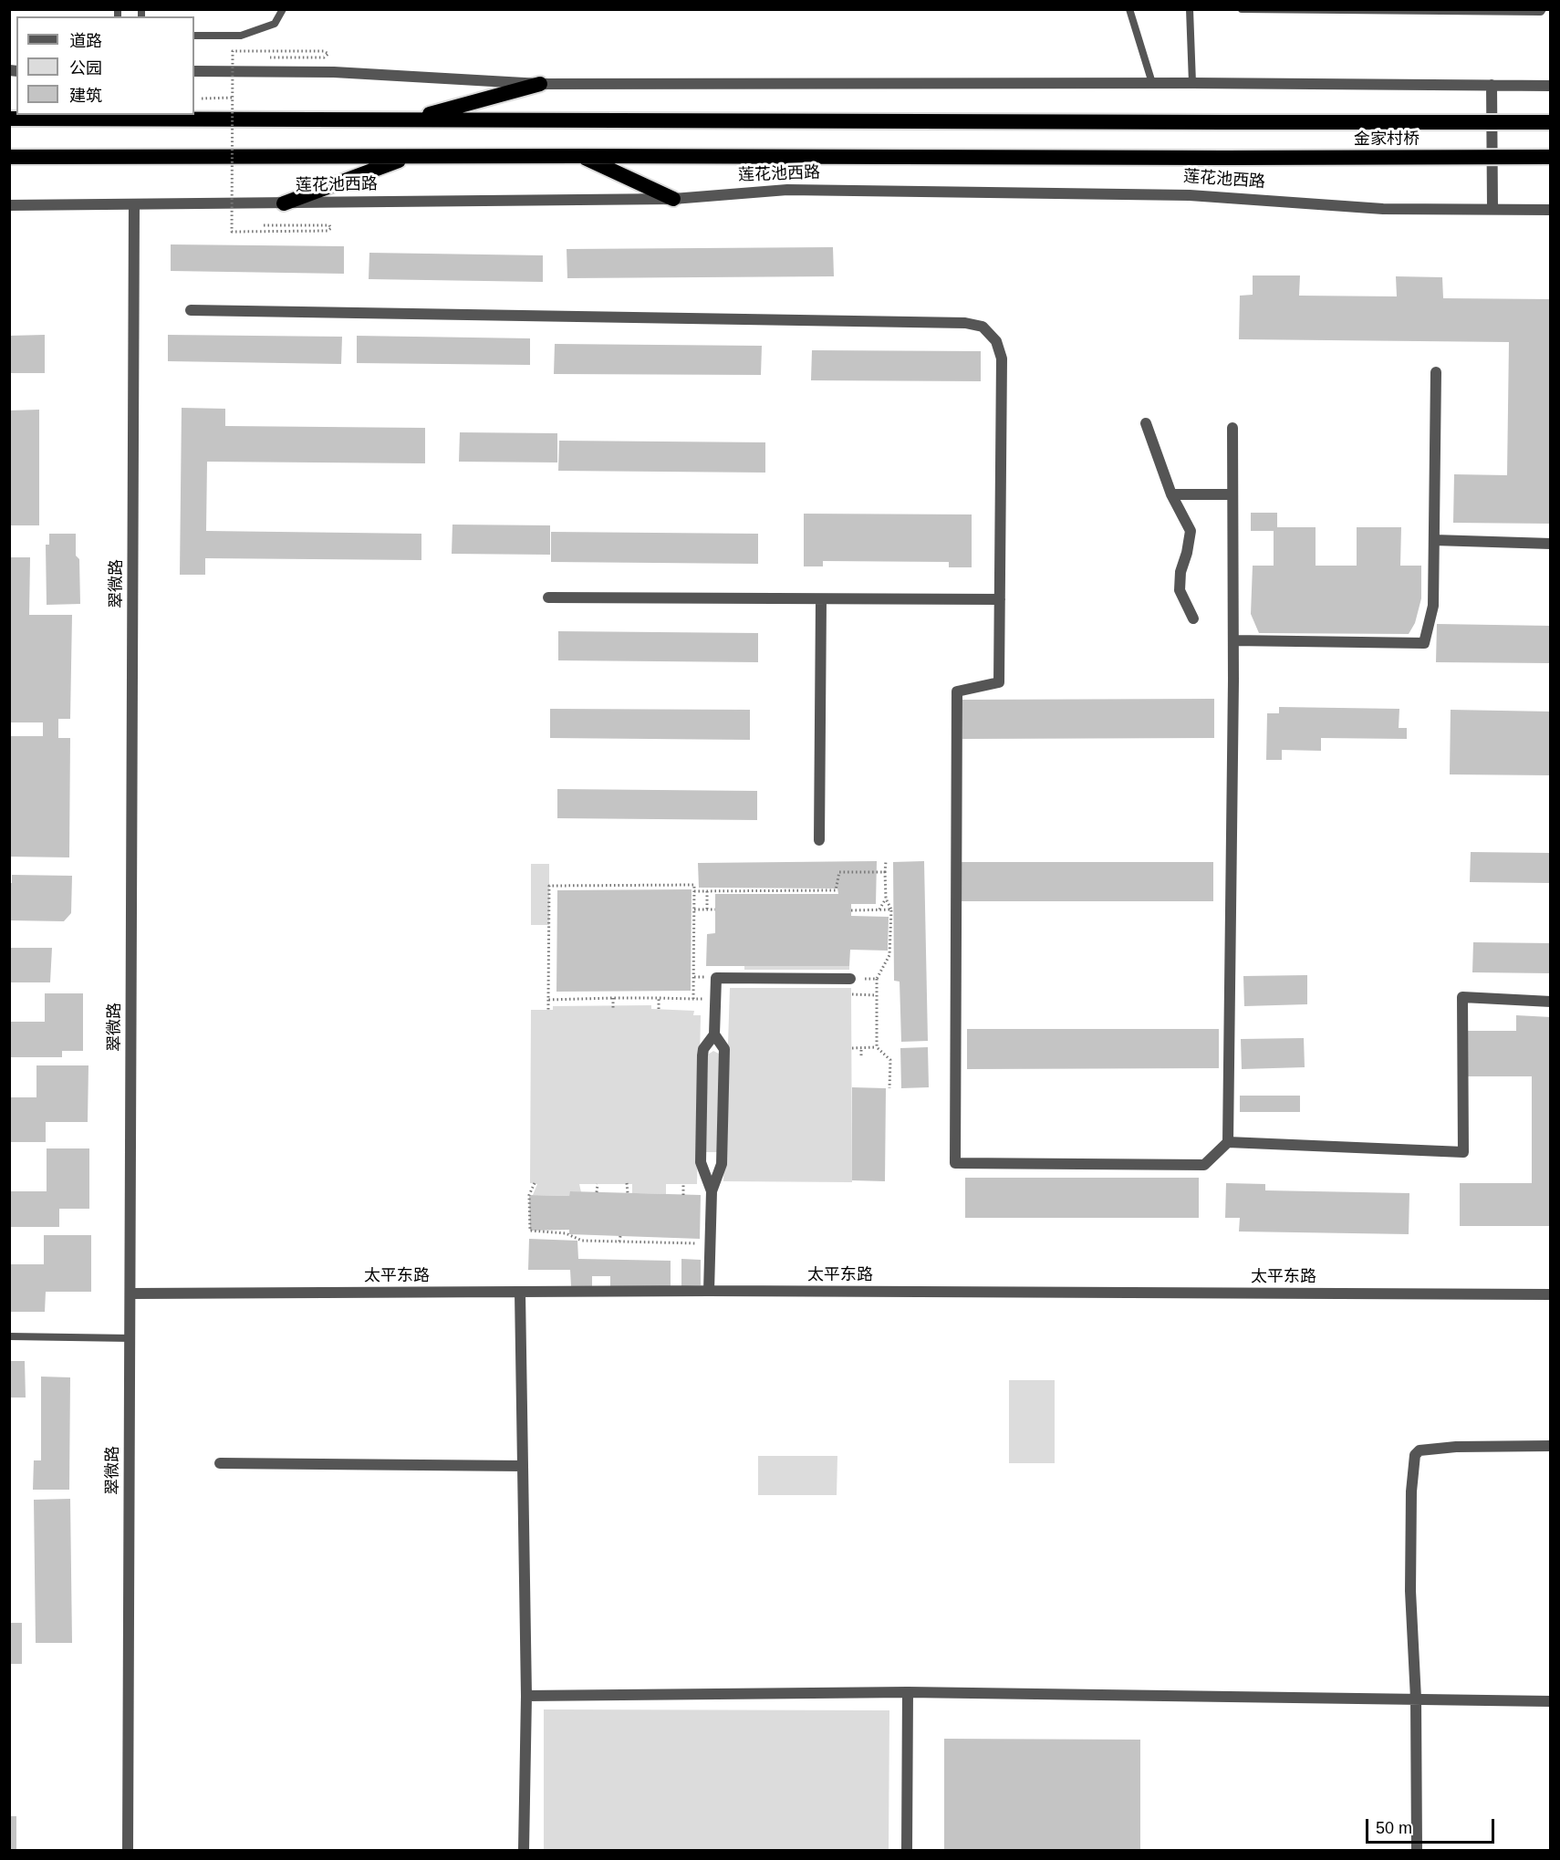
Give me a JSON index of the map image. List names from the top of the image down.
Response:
{
  "streets": {
    "highway": ["金家村桥", "莲花池西路"],
    "street": ["翠微路", "太平东路"]
  },
  "crossings": [
    ["金家村桥", "莲花池西路"],
    ["莲花池西路", "翠微路"],
    ["翠微路", "太平东路"]
  ],
  "legend": ["道路", "公园", "建筑"],
  "scale_bar": "50 m"
}
